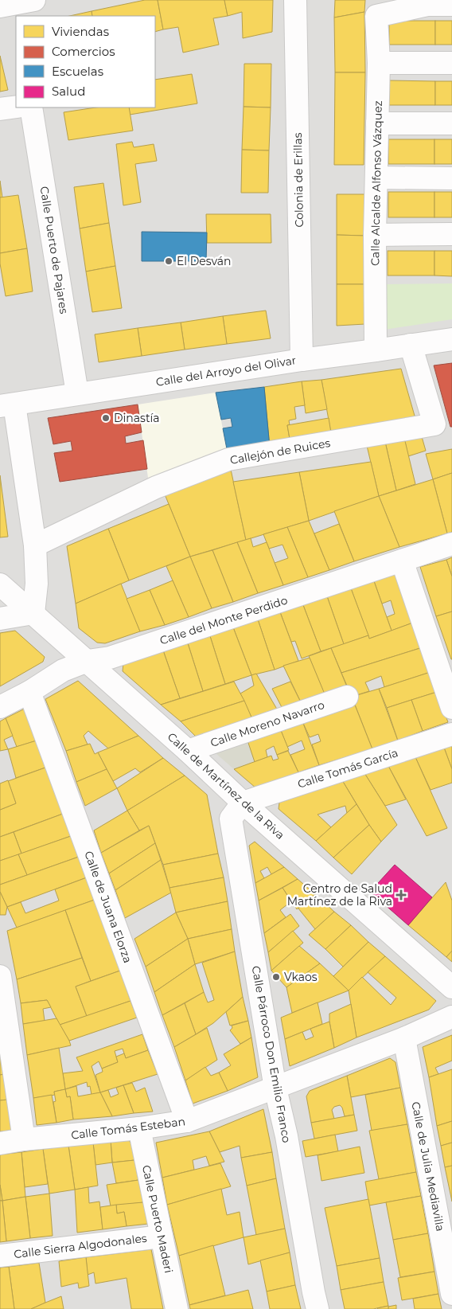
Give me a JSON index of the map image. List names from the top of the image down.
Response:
{
  "streets": {
    "street": [
      "Colonia de Erillas",
      "Calle Alcalde Alfonso Vázquez",
      "Calle Puerto de Pajares",
      "Calle del Arroyo del Olivar",
      "Callejón de Ruices",
      "Calle del Monte Perdido",
      "Calle Moreno Navarro",
      "Calle Tomás García",
      "Calle de Martínez de la Riva",
      "Calle de Juana Elorza",
      "Calle Párroco Don Emilio Franco",
      "Calle Tomás Esteban",
      "Calle de Julia Mediavilla",
      "Calle Puerto Maderi",
      "Calle Sierra Algodonales"
    ]
  },
  "crossings": [
    ["Colonia de Erillas", "Calle del Arroyo del Olivar"],
    ["Calle Alcalde Alfonso Vázquez", "Calle del Arroyo del Olivar"],
    ["Calle Puerto de Pajares", "Calle del Arroyo del Olivar"],
    ["Calle del Arroyo del Olivar", "Callejón de Ruices"],
    ["Calle del Monte Perdido", "Calle de Martínez de la Riva"],
    ["Calle del Monte Perdido", "Calle de Juana Elorza"],
    ["Calle Moreno Navarro", "Calle de Martínez de la Riva"],
    ["Calle Tomás García", "Calle de Martínez de la Riva"],
    ["Calle Tomás García", "Calle Párroco Don Emilio Franco"],
    ["Calle de Martínez de la Riva", "Calle Párroco Don Emilio Franco"],
    ["Calle de Juana Elorza", "Calle Tomás Esteban"],
    ["Calle Párroco Don Emilio Franco", "Calle Tomás Esteban"],
    ["Calle Tomás Esteban", "Calle de Julia Mediavilla"],
    ["Calle Tomás Esteban", "Calle Puerto Maderi"],
    ["Calle Puerto Maderi", "Calle Sierra Algodonales"]
  ],
  "places": {
    "other": ["El Desván", "Dinastía", "Vkaos"],
    "health": ["Centro de Salud Martínez de la Riva"]
  },
  "legend": [
    "Viviendas",
    "Comercios",
    "Escuelas",
    "Salud"
  ]
}
